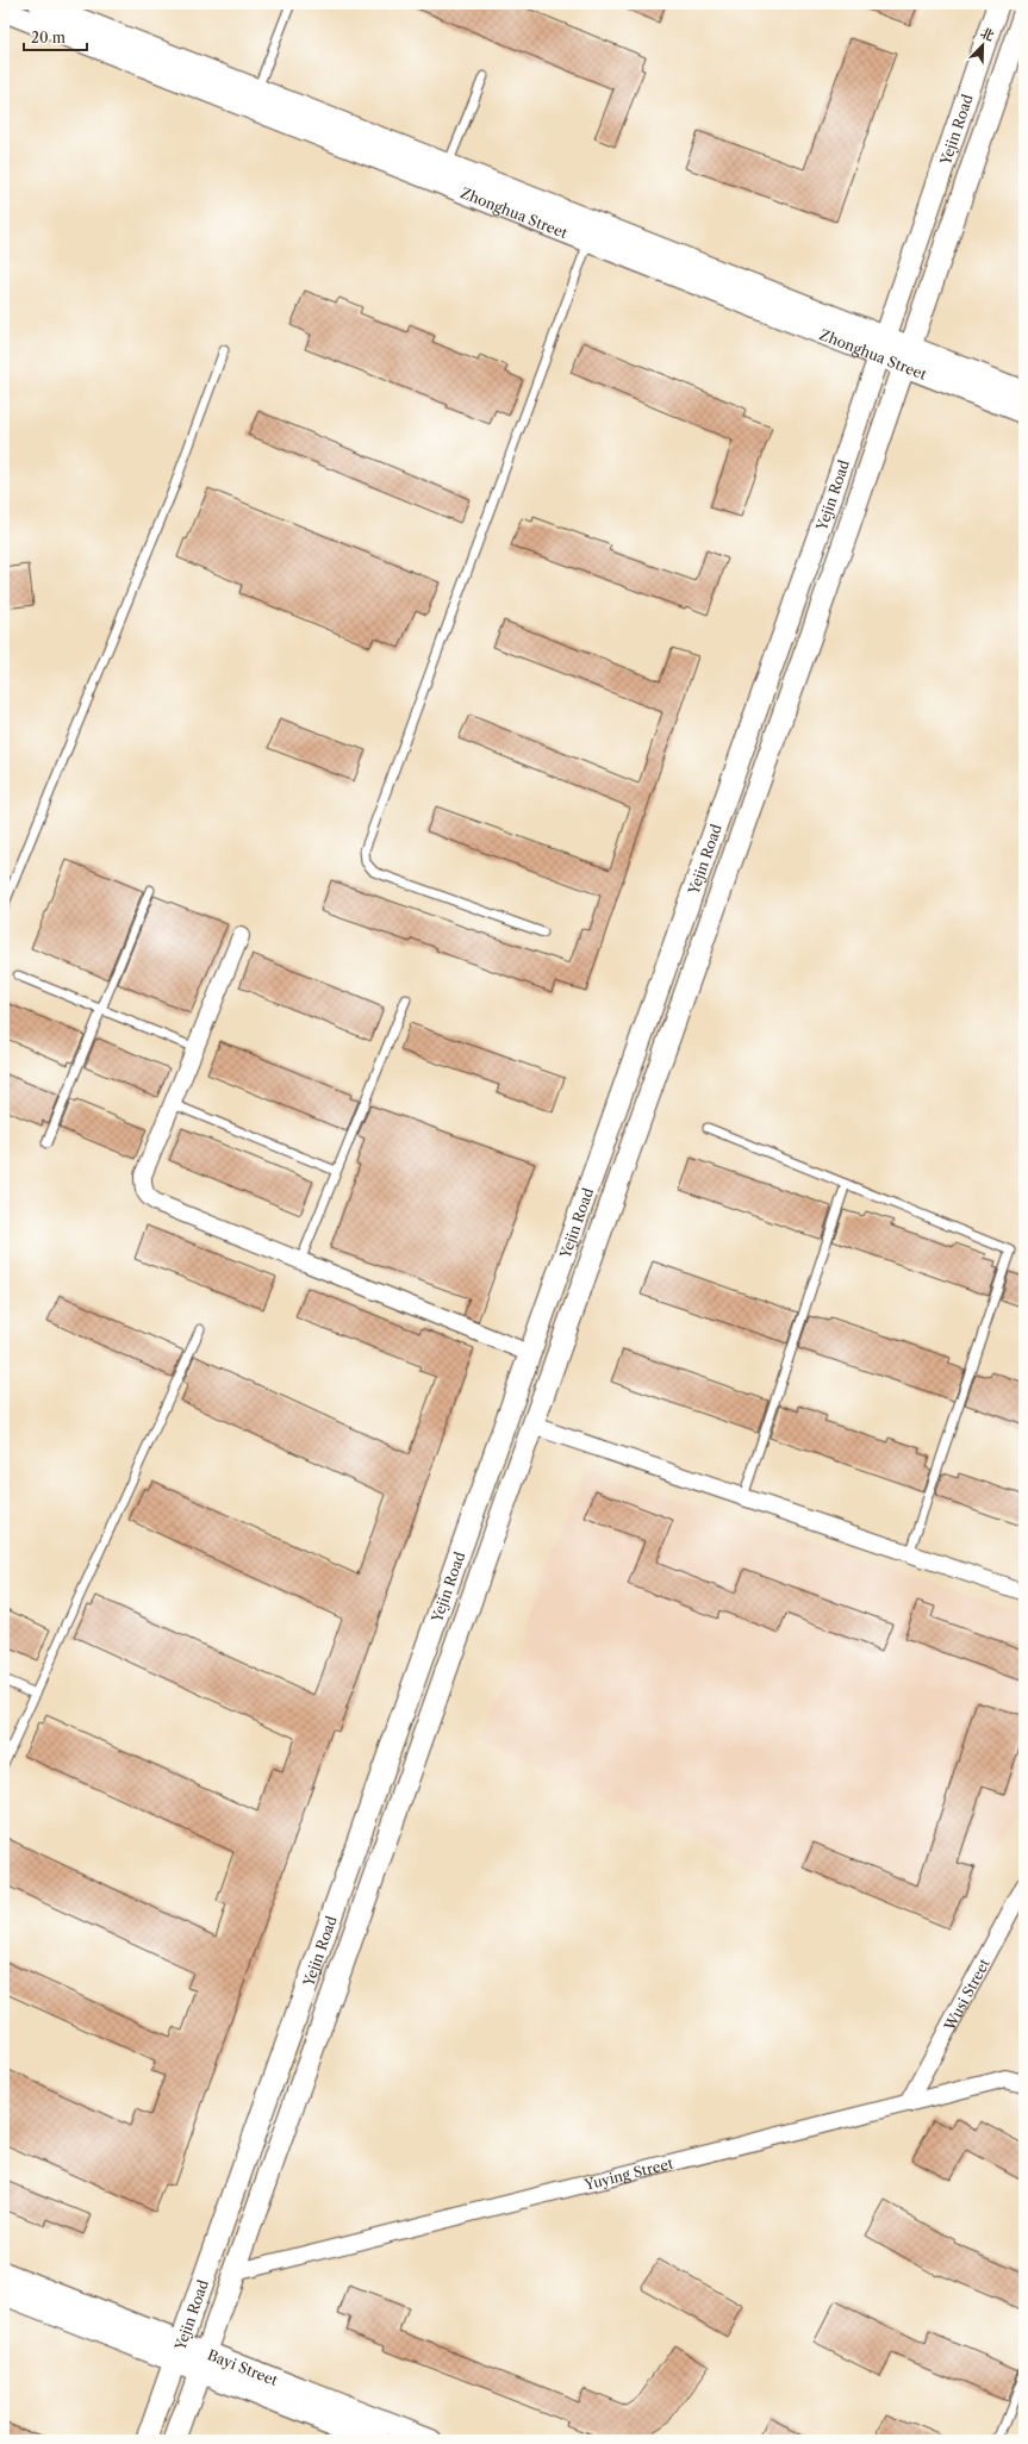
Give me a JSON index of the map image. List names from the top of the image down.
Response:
{
  "streets": {
    "street": [
      "Yejin Road",
      "Zhonghua Street",
      "Wusi Street",
      "Yuying Street",
      "Bayi Street"
    ]
  },
  "crossings": [
    ["Yejin Road", "Zhonghua Street"],
    ["Yejin Road", "Yuying Street"],
    ["Yejin Road", "Bayi Street"],
    ["Wusi Street", "Yuying Street"]
  ],
  "scale_bar": "20 m",
  "north": "top right"
}
